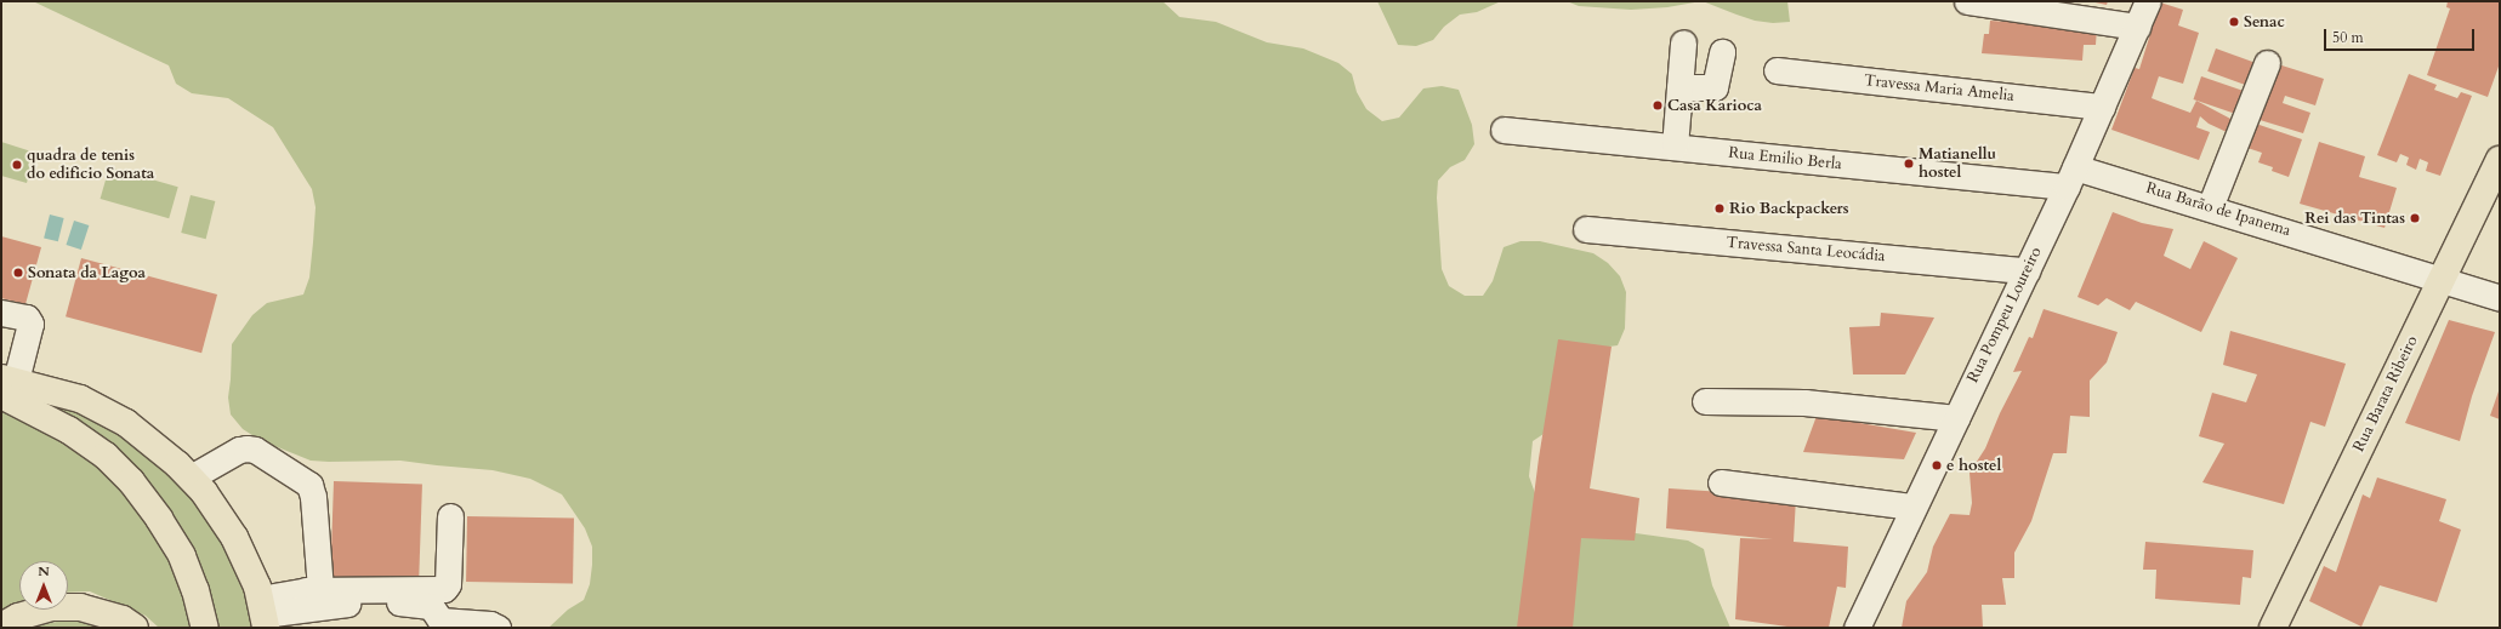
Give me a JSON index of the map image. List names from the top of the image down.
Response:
{
  "streets": {
    "main road": ["Rua Barata Ribeiro"],
    "street": [
      "Travessa Maria Amelia",
      "Rua Emilio Berla",
      "Rua Barão de Ipanema",
      "Travessa Santa Leocádia",
      "Rua Pompeu Loureiro"
    ]
  },
  "crossings": [
    ["Travessa Maria Amelia", "Rua Pompeu Loureiro"],
    ["Rua Emilio Berla", "Rua Barão de Ipanema"],
    ["Rua Emilio Berla", "Rua Pompeu Loureiro"],
    ["Rua Barão de Ipanema", "Rua Pompeu Loureiro"],
    ["Rua Barão de Ipanema", "Rua Barata Ribeiro"],
    ["Travessa Santa Leocádia", "Rua Pompeu Loureiro"]
  ],
  "places": [
    "Senac",
    "Casa Karioca",
    "Matianellu hostel",
    "quadra de tenis do edificio Sonata",
    "Rio Backpackers",
    "Rei das Tintas",
    "Sonata da Lagoa",
    "e hostel"
  ],
  "scale_bar": "50 m",
  "north": "top"
}
